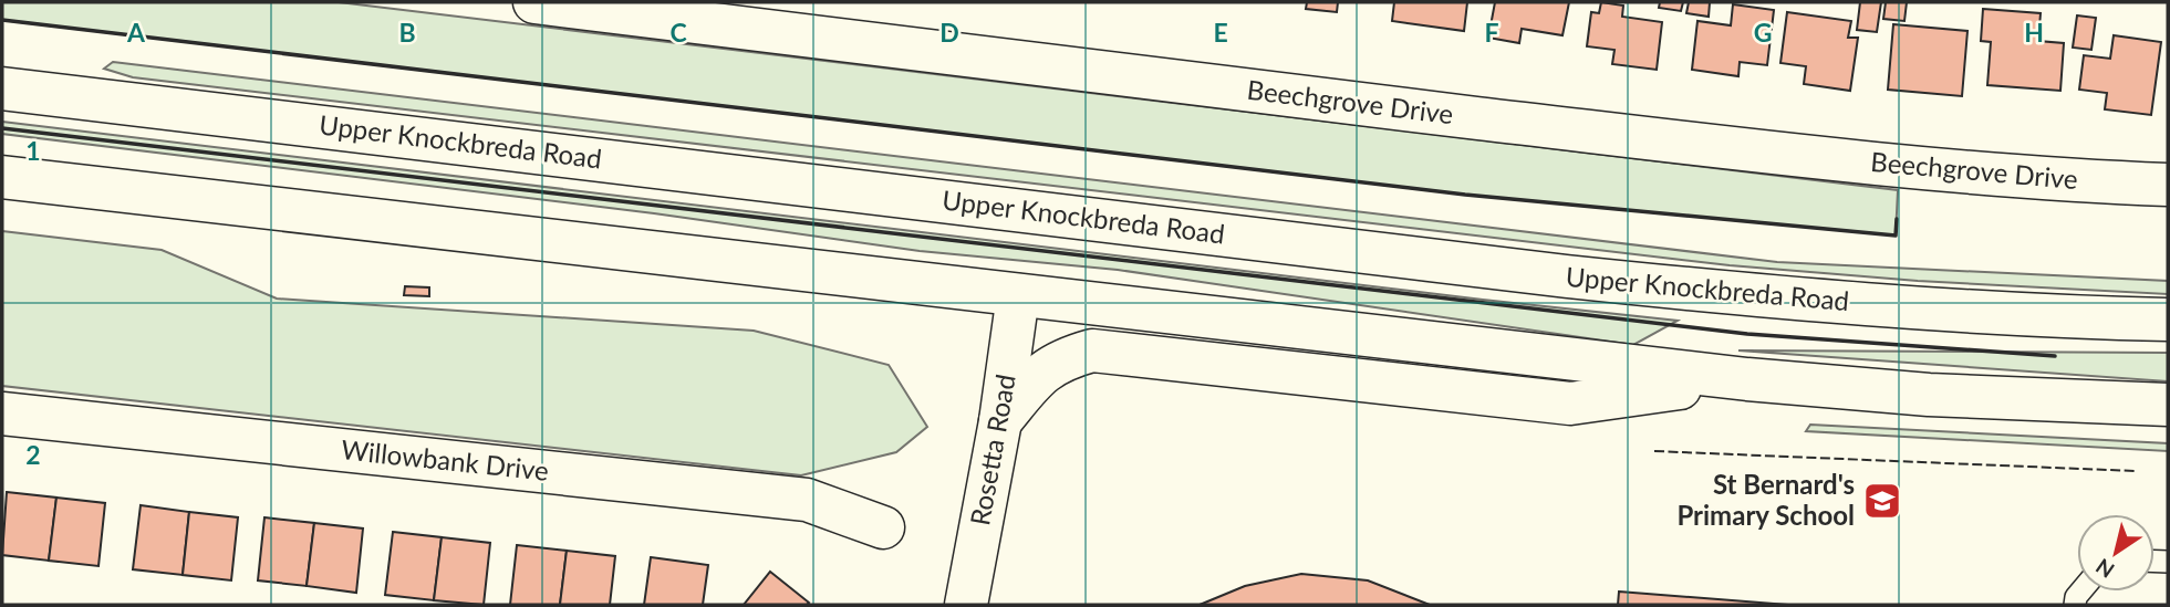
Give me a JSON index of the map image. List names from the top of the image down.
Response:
{
  "streets": {
    "main road": [
      "Beechgrove Drive",
      "Upper Knockbreda Road",
      "Rosetta Road",
      "Willowbank Drive"
    ]
  },
  "places": {
    "school or university": ["St Bernard's Primary School"]
  },
  "north": "bottom left",
  "grid": {
    "columns": [
      "A",
      "B",
      "C",
      "D",
      "E",
      "F",
      "G",
      "H"
    ],
    "rows": ["1", "2"]
  }
}
